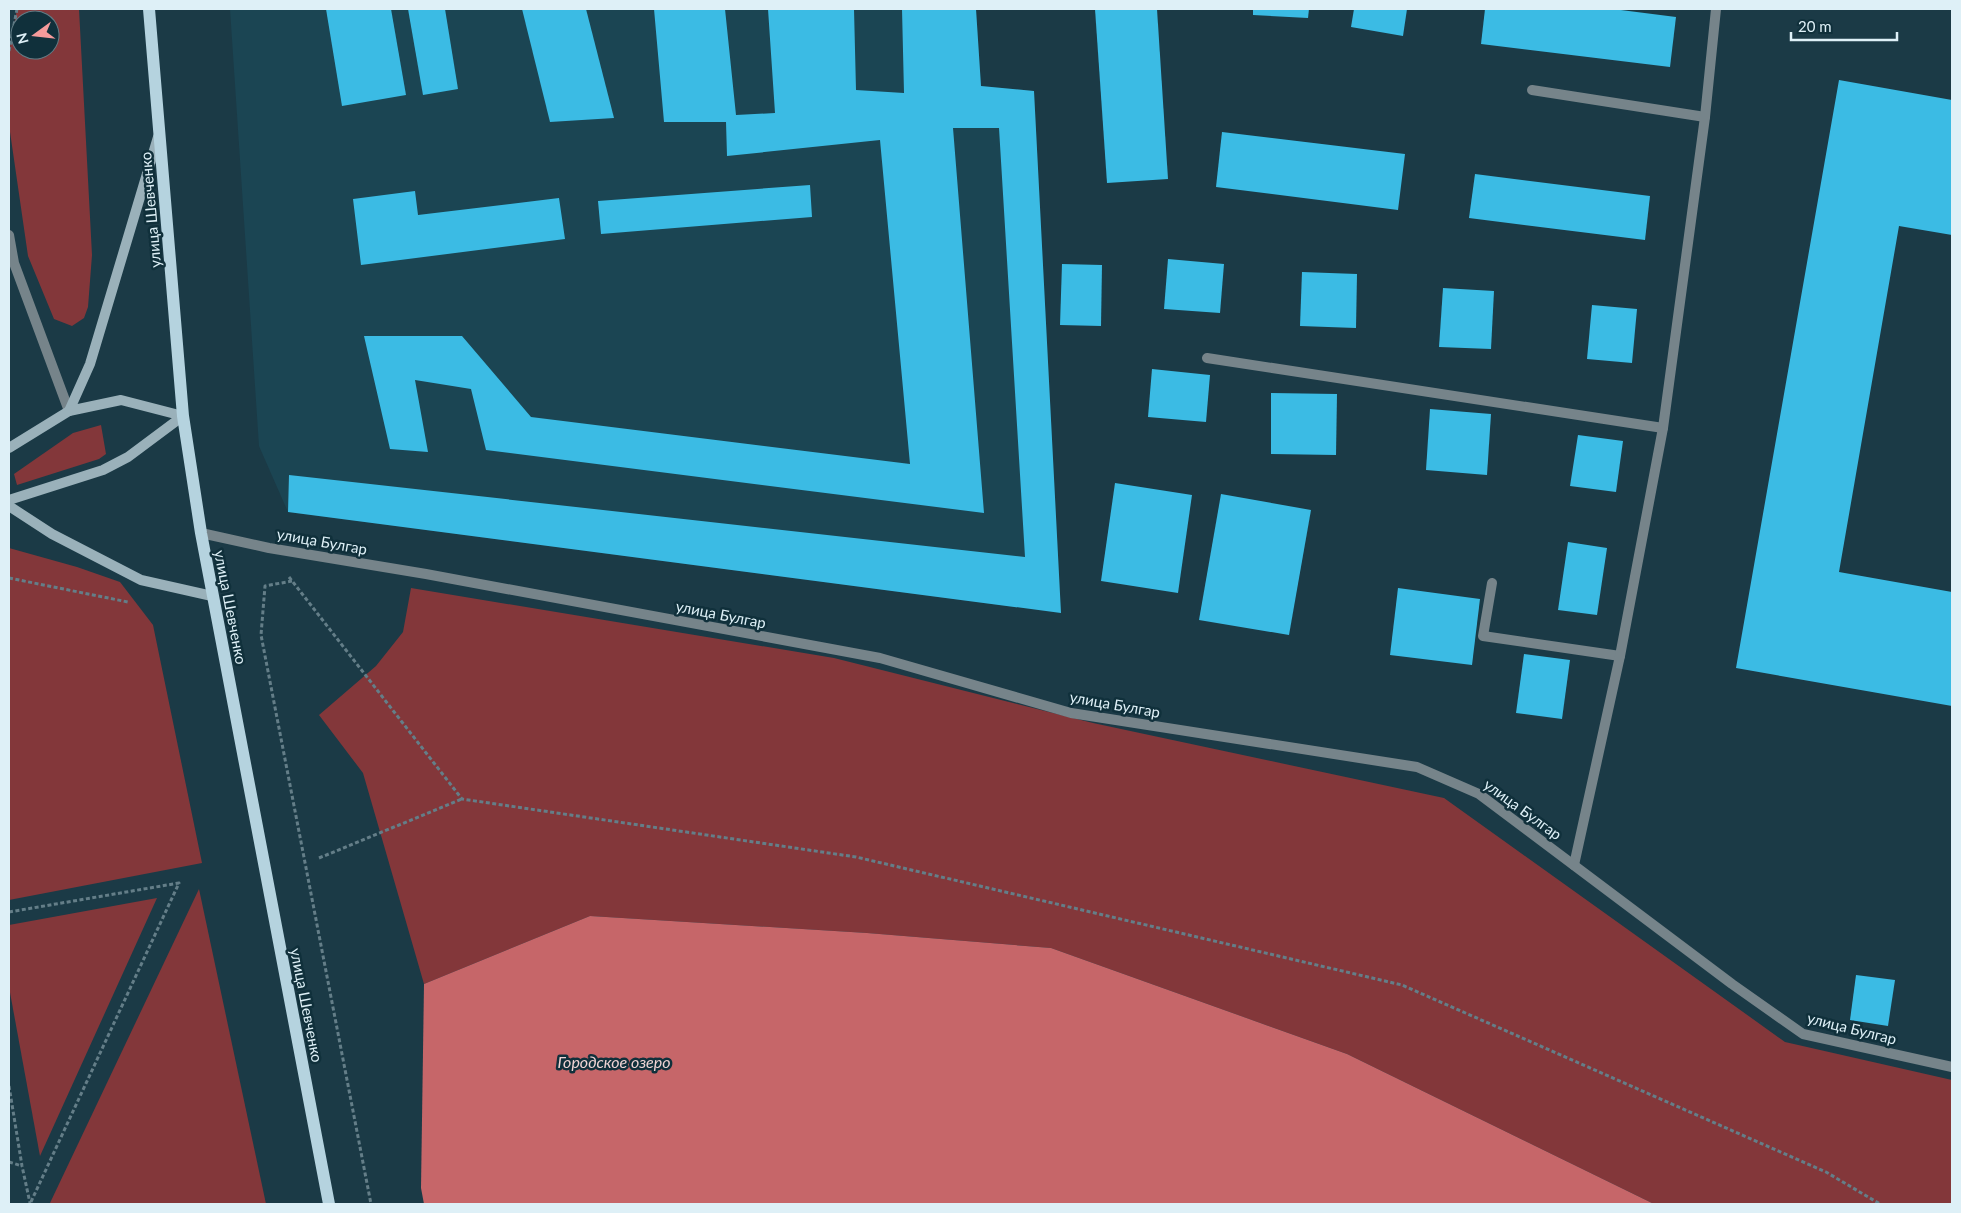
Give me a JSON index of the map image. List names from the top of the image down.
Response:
{
  "streets": {
    "main road": ["улица Шевченко"],
    "street": ["улица Булгар"]
  },
  "crossings": [
    ["улица Шевченко", "улица Булгар"]
  ],
  "water": ["Городское озеро"],
  "scale_bar": "20 m",
  "north": "left"
}
